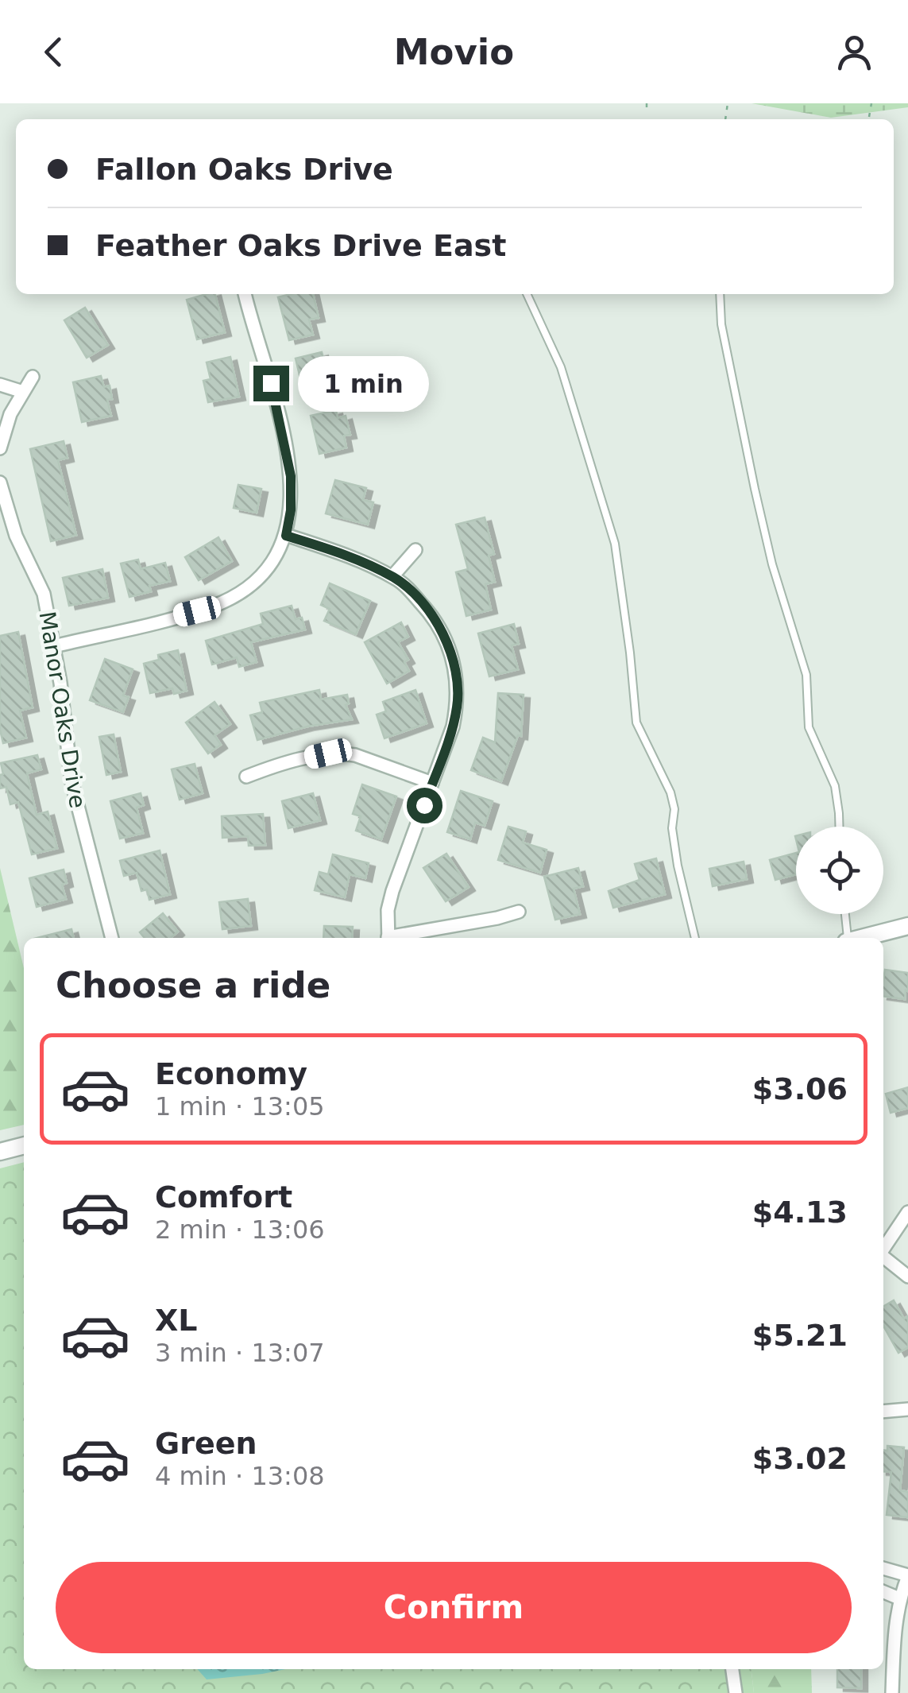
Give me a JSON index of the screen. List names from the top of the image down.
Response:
{
  "streets": {
    "street": ["Manor Oaks Drive"]
  },
  "page": {
    "header": "Movio",
    "banner": ["Fallon Oaks Drive", "Feather Oaks Drive East"],
    "bubble": "1 min",
    "heading": "Choose a ride",
    "list": [
      {
        "name": "Economy",
        "note": "1 min · 13:05",
        "value": "$3.06"
      },
      {
        "name": "Comfort",
        "note": "2 min · 13:06",
        "value": "$4.13"
      },
      {
        "name": "XL",
        "note": "3 min · 13:07",
        "value": "$5.21"
      },
      {
        "name": "Green",
        "note": "4 min · 13:08",
        "value": "$3.02"
      }
    ],
    "buttons": "Confirm"
  }
}
